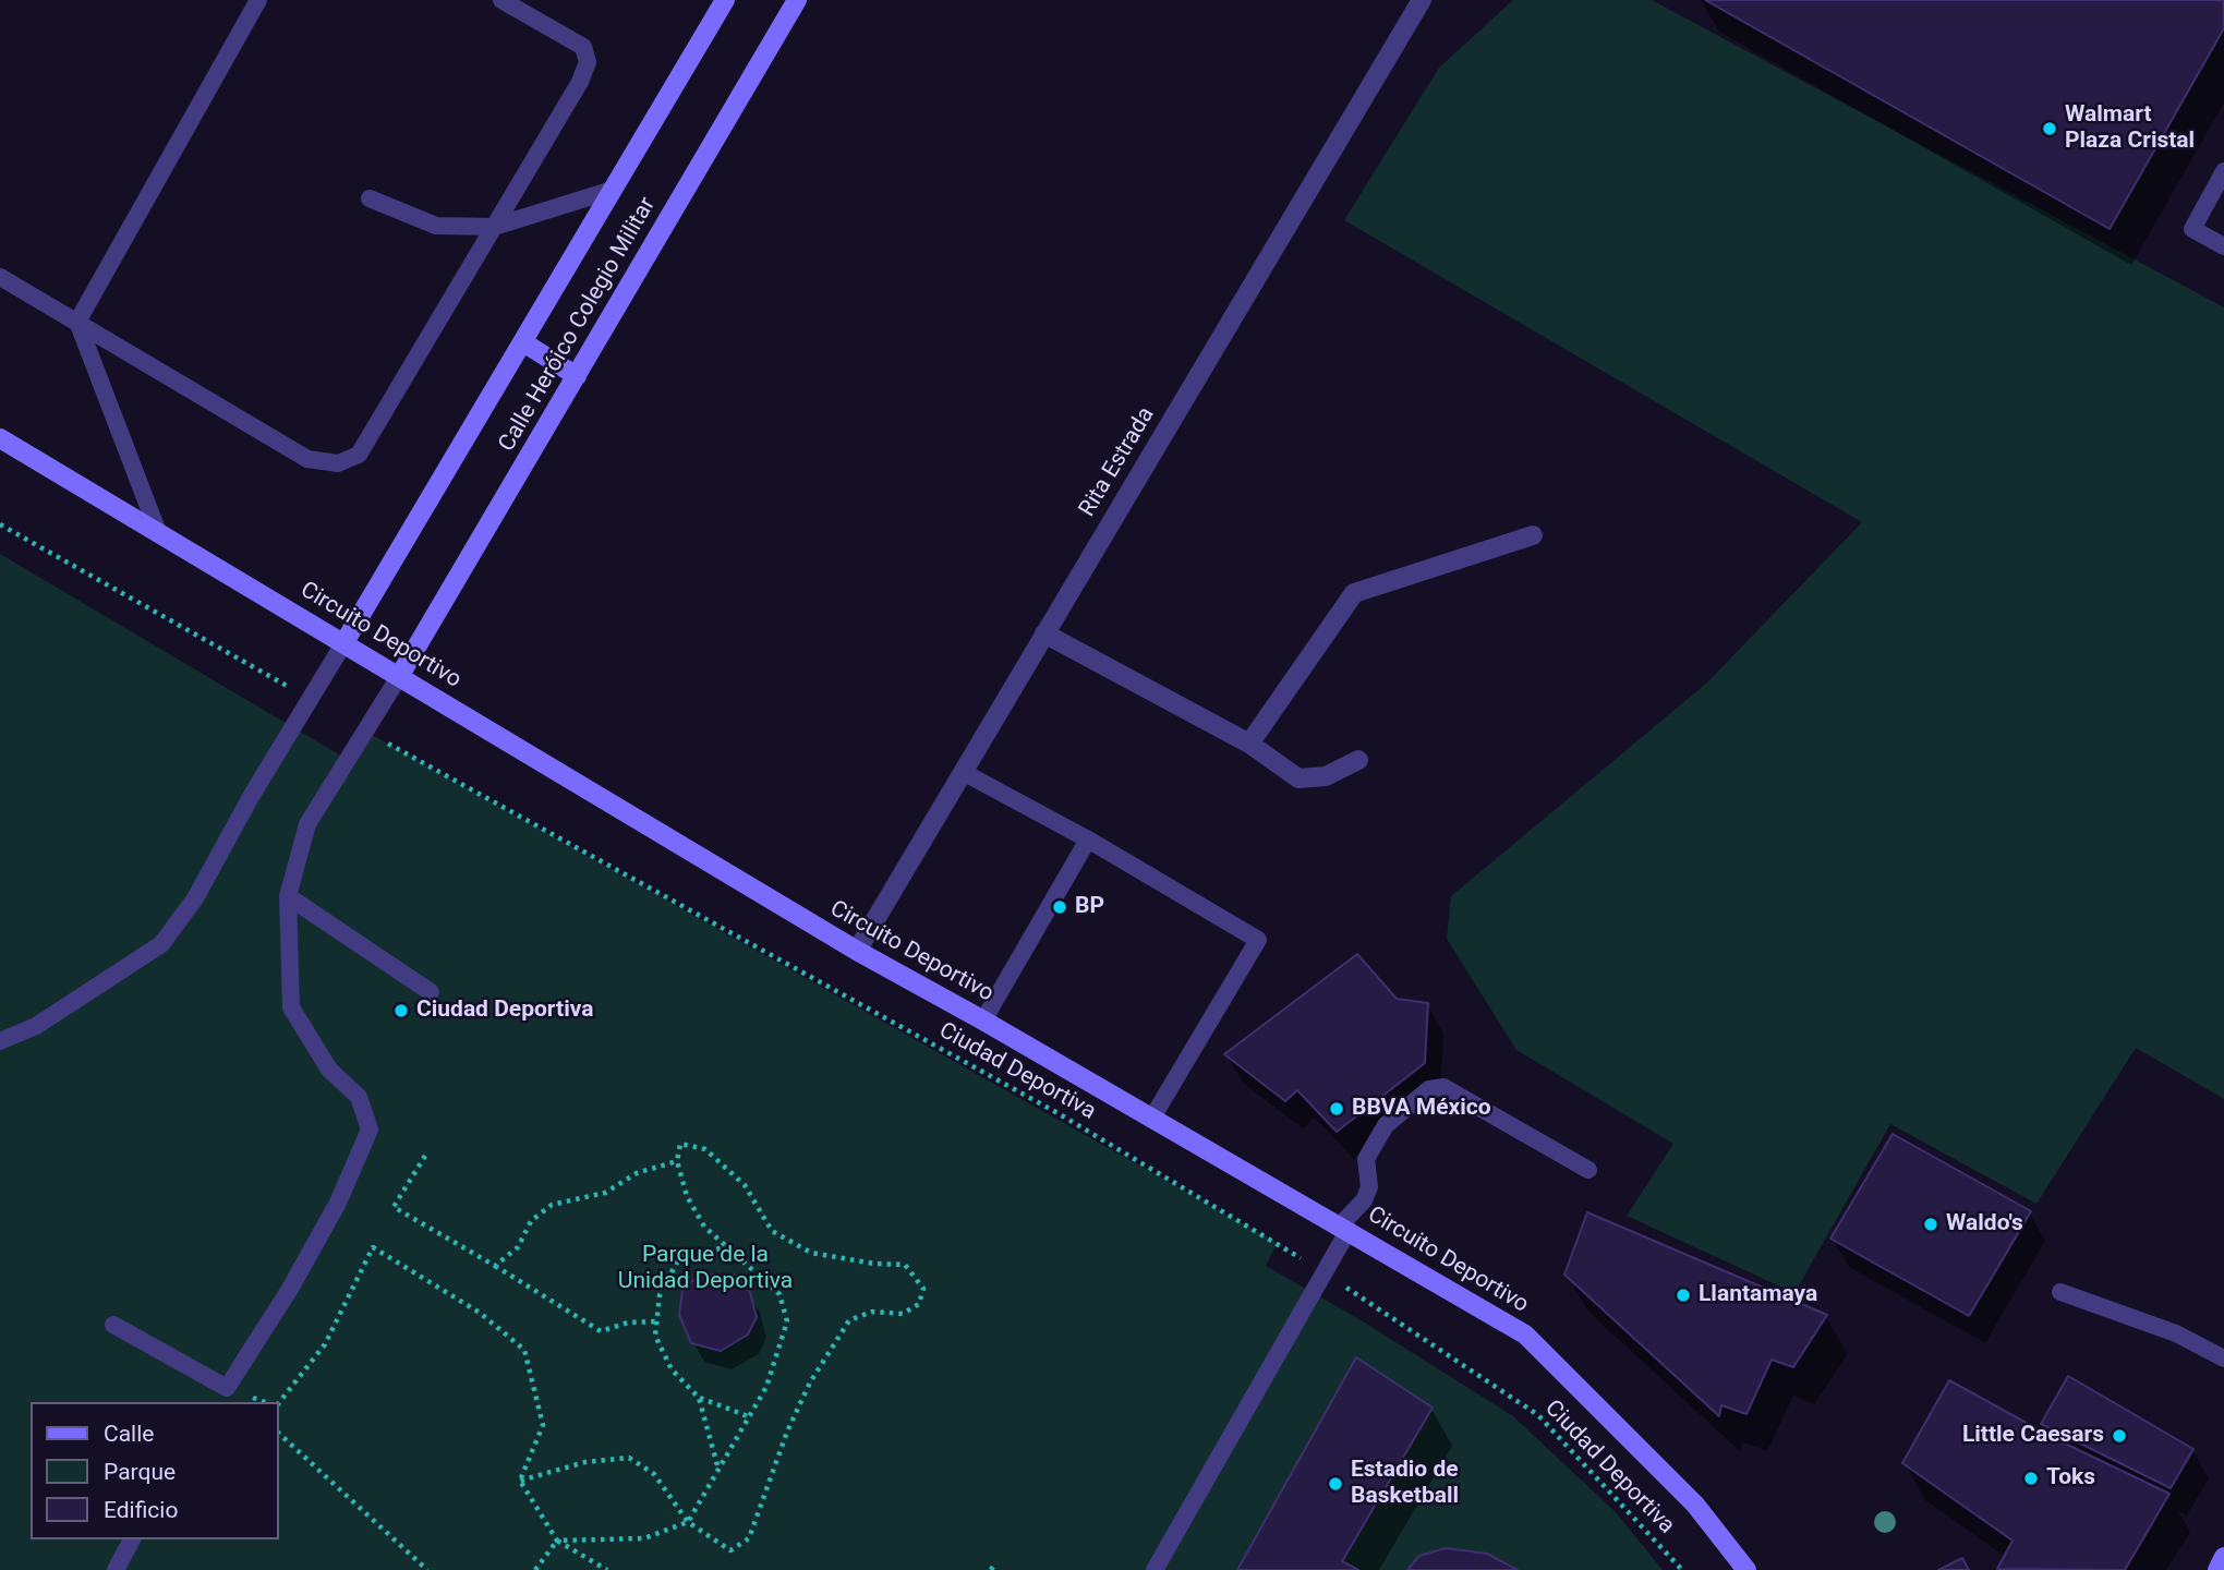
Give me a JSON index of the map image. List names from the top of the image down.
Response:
{
  "streets": {
    "main road": ["Calle Heróico Colegio Militar", "Circuito Deportivo"],
    "street": ["Rita Estrada"],
    "path": ["Ciudad Deportiva"]
  },
  "crossings": [
    ["Calle Heróico Colegio Militar", "Circuito Deportivo"],
    ["Rita Estrada", "Circuito Deportivo"]
  ],
  "parks": ["Parque de la Unidad Deportiva"],
  "places": [
    "Walmart Plaza Cristal",
    "BP",
    "Ciudad Deportiva",
    "BBVA México",
    "Waldo's",
    "Llantamaya",
    "Little Caesars",
    "Toks",
    "Estadio de Basketball"
  ],
  "legend": ["Calle", "Parque", "Edificio"]
}
